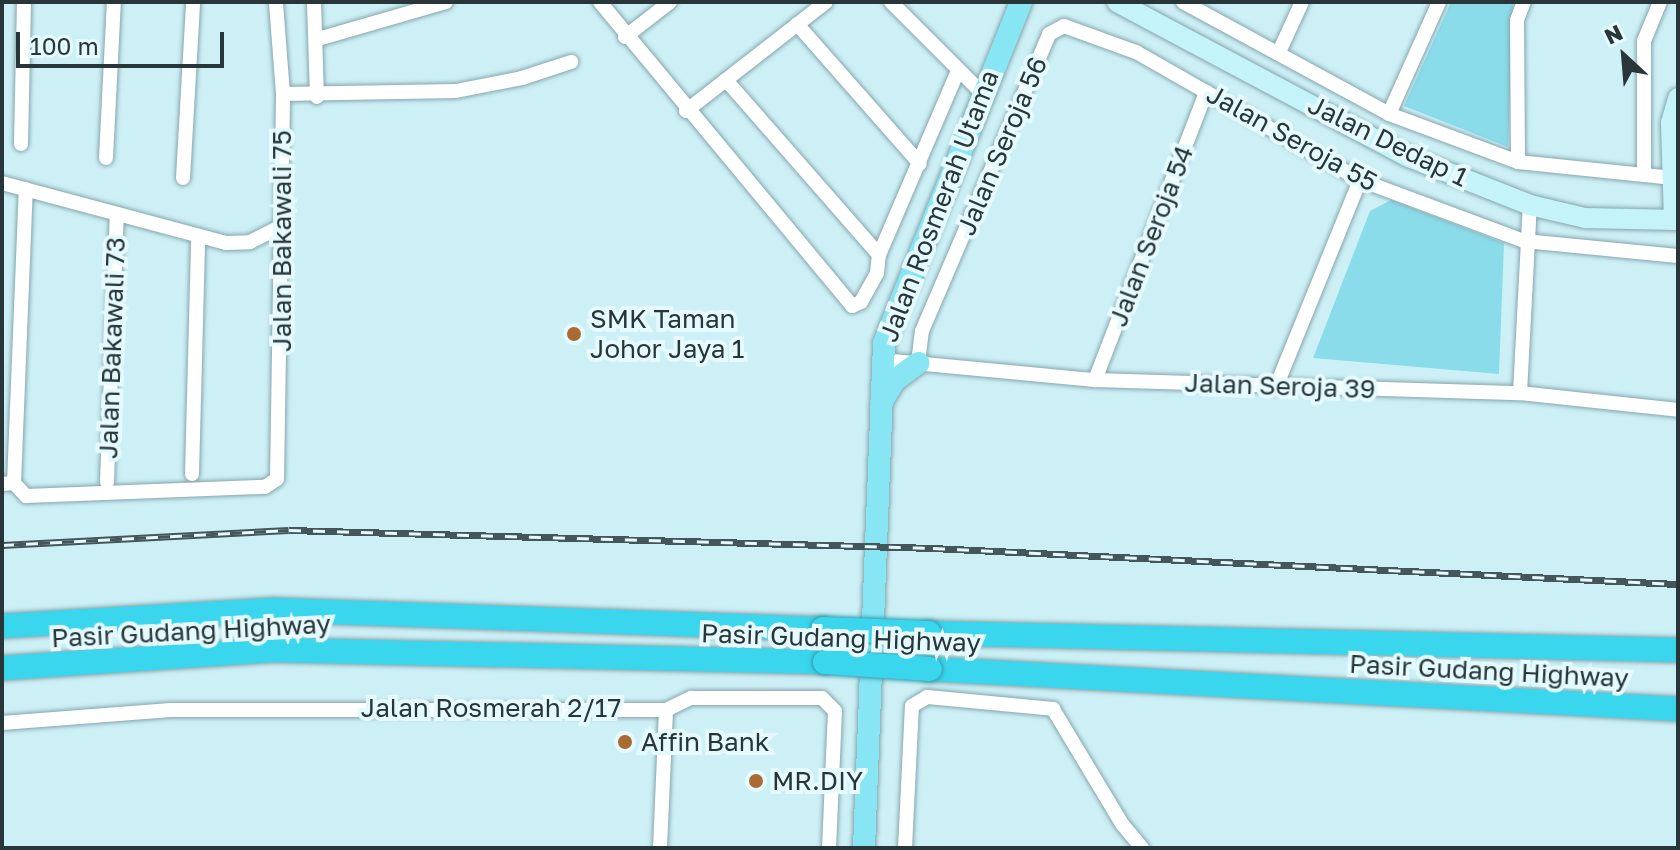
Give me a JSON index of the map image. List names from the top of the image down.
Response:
{
  "streets": {
    "highway": ["Pasir Gudang Highway"],
    "main road": ["Jalan Dedap 1", "Jalan Rosmerah Utama"],
    "street": [
      "Jalan Seroja 55",
      "Jalan Seroja 56",
      "Jalan Seroja 54",
      "Jalan Bakawali 75",
      "Jalan Bakawali 73",
      "Jalan Seroja 39",
      "Jalan Rosmerah 2/17"
    ]
  },
  "crossings": [
    ["Jalan Seroja 55", "Jalan Seroja 56"],
    ["Jalan Seroja 55", "Jalan Seroja 54"],
    ["Jalan Seroja 56", "Jalan Seroja 39"],
    ["Jalan Rosmerah Utama", "Jalan Seroja 39"],
    ["Jalan Seroja 54", "Jalan Seroja 39"]
  ],
  "places": ["SMK Taman Johor Jaya 1", "Affin Bank", "MR.DIY"],
  "scale_bar": "100 m",
  "north": "top left"
}
